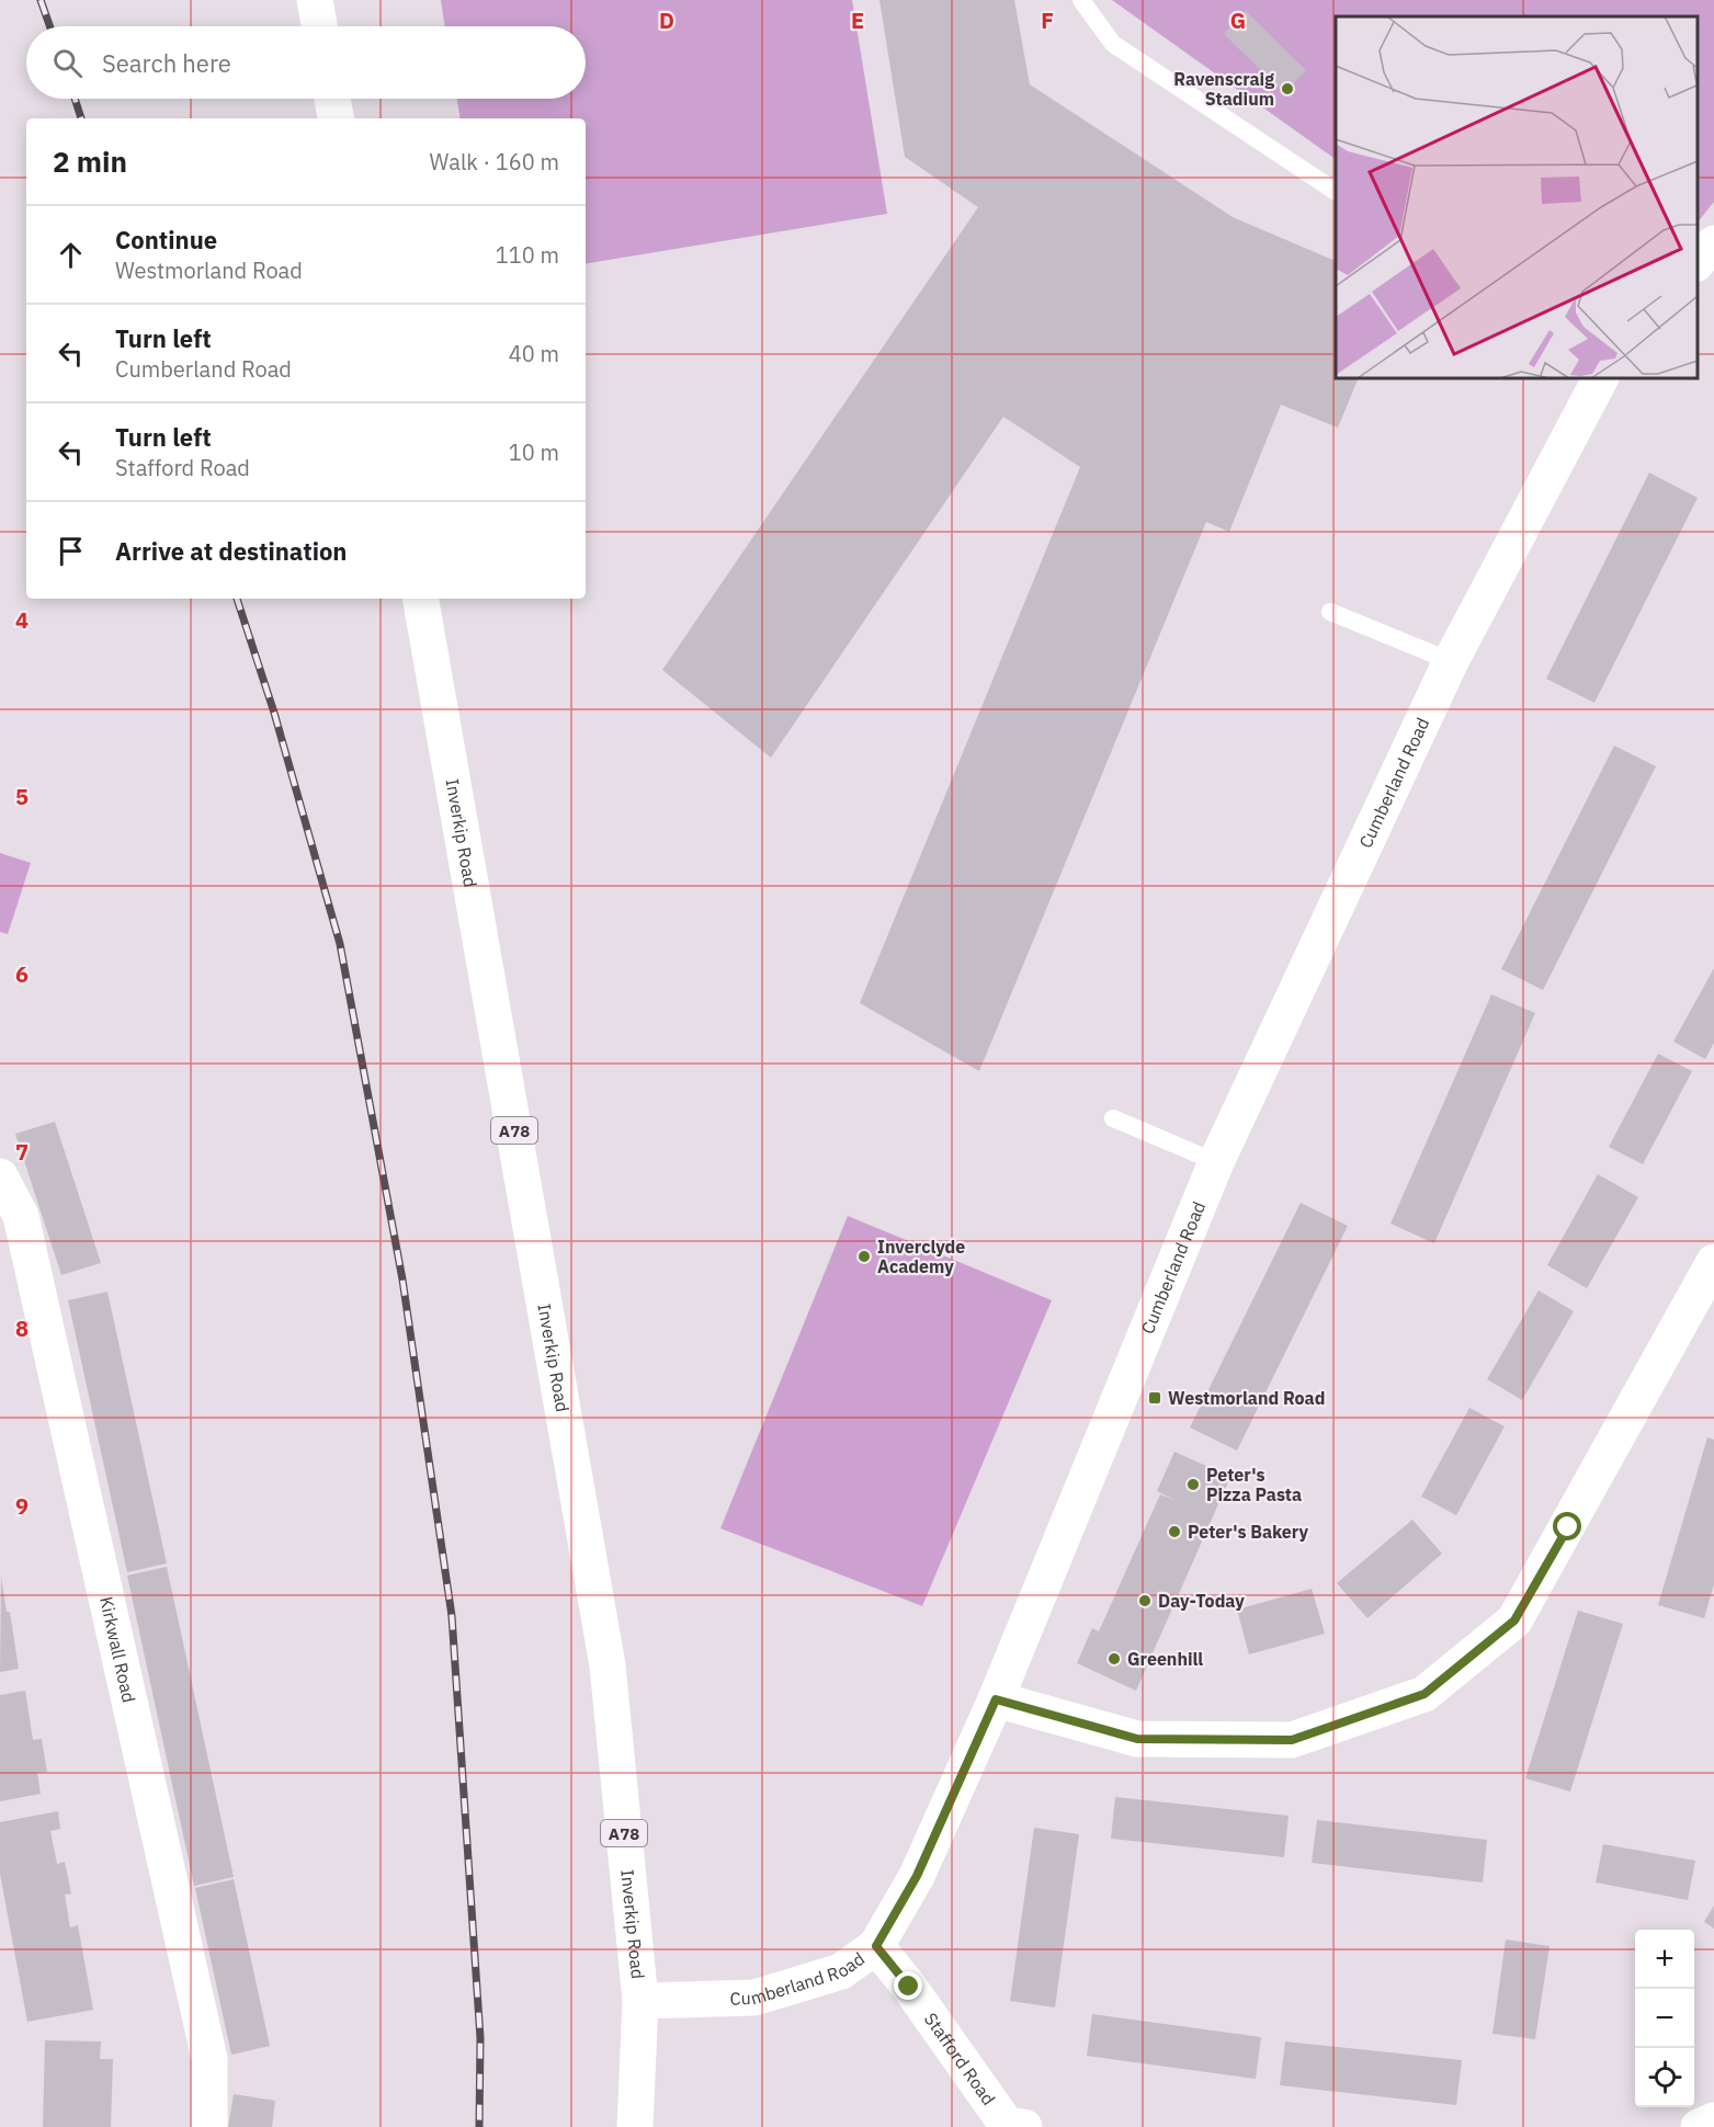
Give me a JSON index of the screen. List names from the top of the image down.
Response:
{
  "streets": {
    "main road": [
      "Cumberland Road",
      "Inverkip Road",
      "A78",
      "Kirkwall Road",
      "Stafford Road"
    ]
  },
  "crossings": [
    ["Cumberland Road", "Inverkip Road"],
    ["Cumberland Road", "Stafford Road"]
  ],
  "places": {
    "other": [
      "Ravenscraig Stadium",
      "Inverclyde Academy",
      "Peter's Pizza Pasta",
      "Peter's Bakery",
      "Day-Today",
      "Greenhill"
    ],
    "transit": ["Westmorland Road"]
  },
  "page": {
    "search": "Search here",
    "heading": ["2 min", "Walk · 160 m"],
    "list": [
      ["Continue", "Westmorland Road", "110 m"],
      ["Turn left", "Cumberland Road", "40 m"],
      ["Turn left", "Stafford Road", "10 m"],
      "Arrive at destination"
    ],
    "map_buttons": ["+", "−"]
  },
  "grid": {
    "columns": [
      "D",
      "E",
      "F",
      "G"
    ],
    "rows": [
      "4",
      "5",
      "6",
      "7",
      "8",
      "9"
    ]
  }
}
